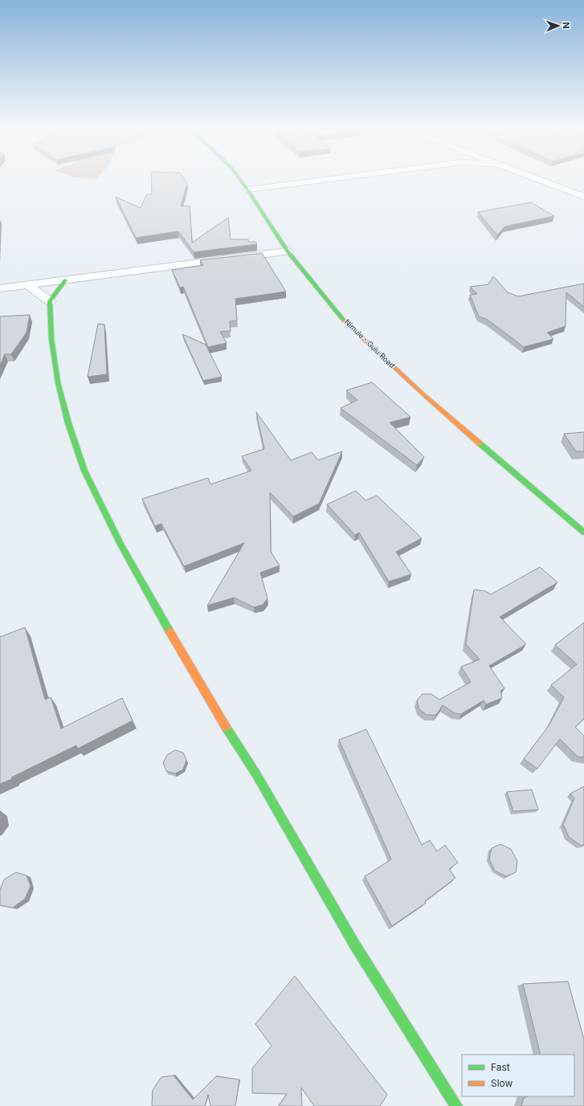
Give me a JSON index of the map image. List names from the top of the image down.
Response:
{
  "streets": {
    "main road": ["Nimule - Gulu Road"]
  },
  "legend": ["Fast", "Slow"],
  "north": "right"
}
